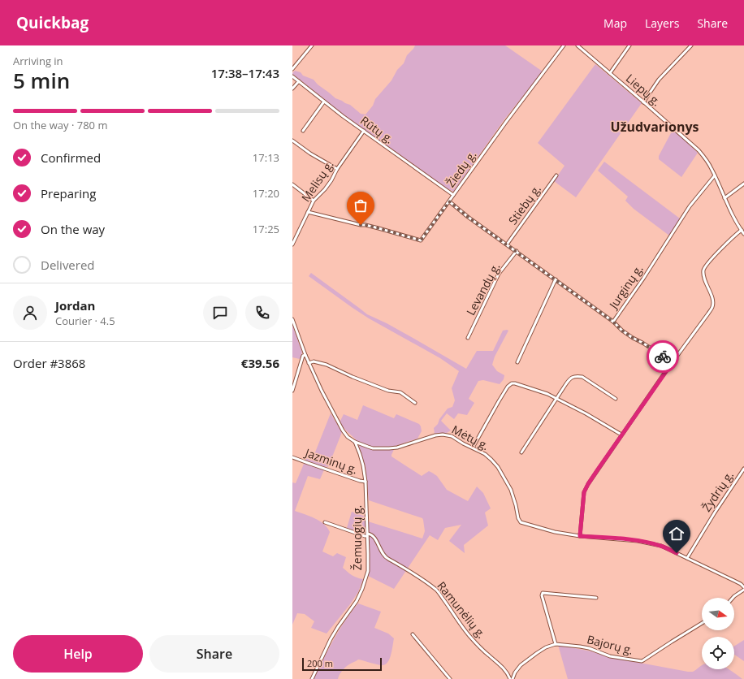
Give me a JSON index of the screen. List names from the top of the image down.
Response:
{
  "streets": {
    "street": [
      "Liepų g.",
      "Rūtų g.",
      "Žiedų g.",
      "Melisų g.",
      "Stiebų g.",
      "Jurginų g.",
      "Levandų g.",
      "Mėtų g.",
      "Jazminų g.",
      "Žydrių g.",
      "Žemuogių g.",
      "Ramunėlių g.",
      "Bajorų g."
    ]
  },
  "crossings": [
    ["Liepų g.", "Jurginų g."],
    ["Rūtų g.", "Žiedų g."],
    ["Rūtų g.", "Melisų g."],
    ["Žiedų g.", "Melisų g."],
    ["Žiedų g.", "Jurginų g."],
    ["Stiebų g.", "Jurginų g."],
    ["Jurginų g.", "Levandų g."],
    ["Mėtų g.", "Žydrių g."],
    ["Mėtų g.", "Žemuogių g."],
    ["Jazminų g.", "Žemuogių g."],
    ["Žemuogių g.", "Ramunėlių g."]
  ],
  "districts": ["Užudvarionys"],
  "scale_bar": "200 m",
  "north": "right",
  "page": {
    "header": "Quickbag",
    "nav": ["Map", "Layers", "Share"],
    "heading": ["5 min", "Arriving in", "17:38–17:43"],
    "panel": [
      "Jordan",
      "Courier · 4.5",
      "Order #3868",
      "€39.56"
    ],
    "bar": "On the way · 780 m",
    "list": [
      ["Confirmed", "17:13"],
      ["Preparing", "17:20"],
      ["On the way", "17:25"],
      "Delivered"
    ],
    "buttons": ["Help", "Share"],
    "scale": "200 m"
  }
}
